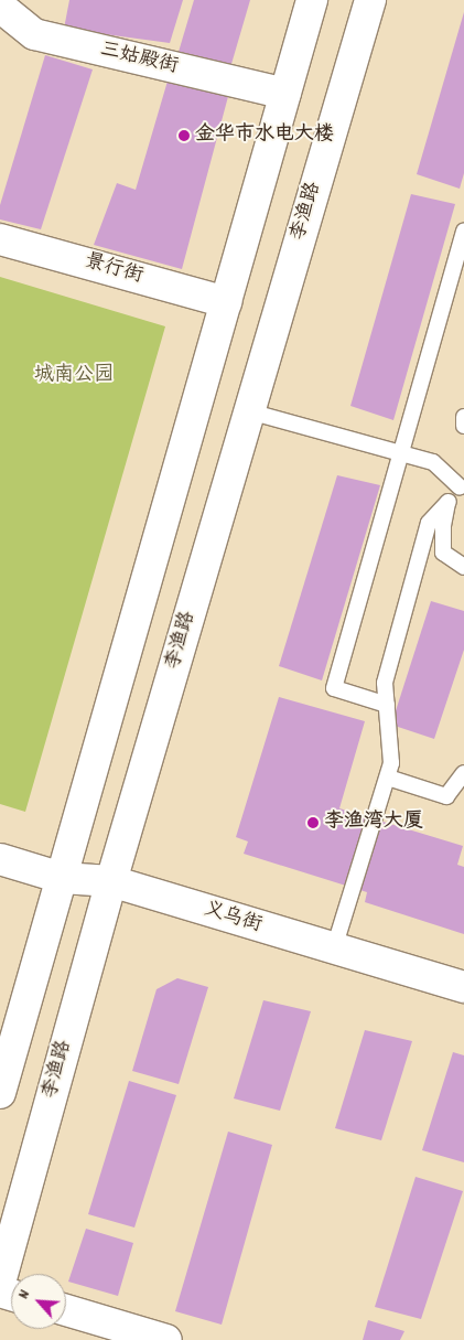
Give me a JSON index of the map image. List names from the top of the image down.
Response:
{
  "streets": {
    "main road": [
      "三姑殿街",
      "李渔路",
      "景行街",
      "义乌街"
    ]
  },
  "crossings": [
    ["李渔路", "义乌街"]
  ],
  "parks": ["城南公园"],
  "places": ["金华市水电大楼", "李渔湾大厦"],
  "north": "top left"
}
